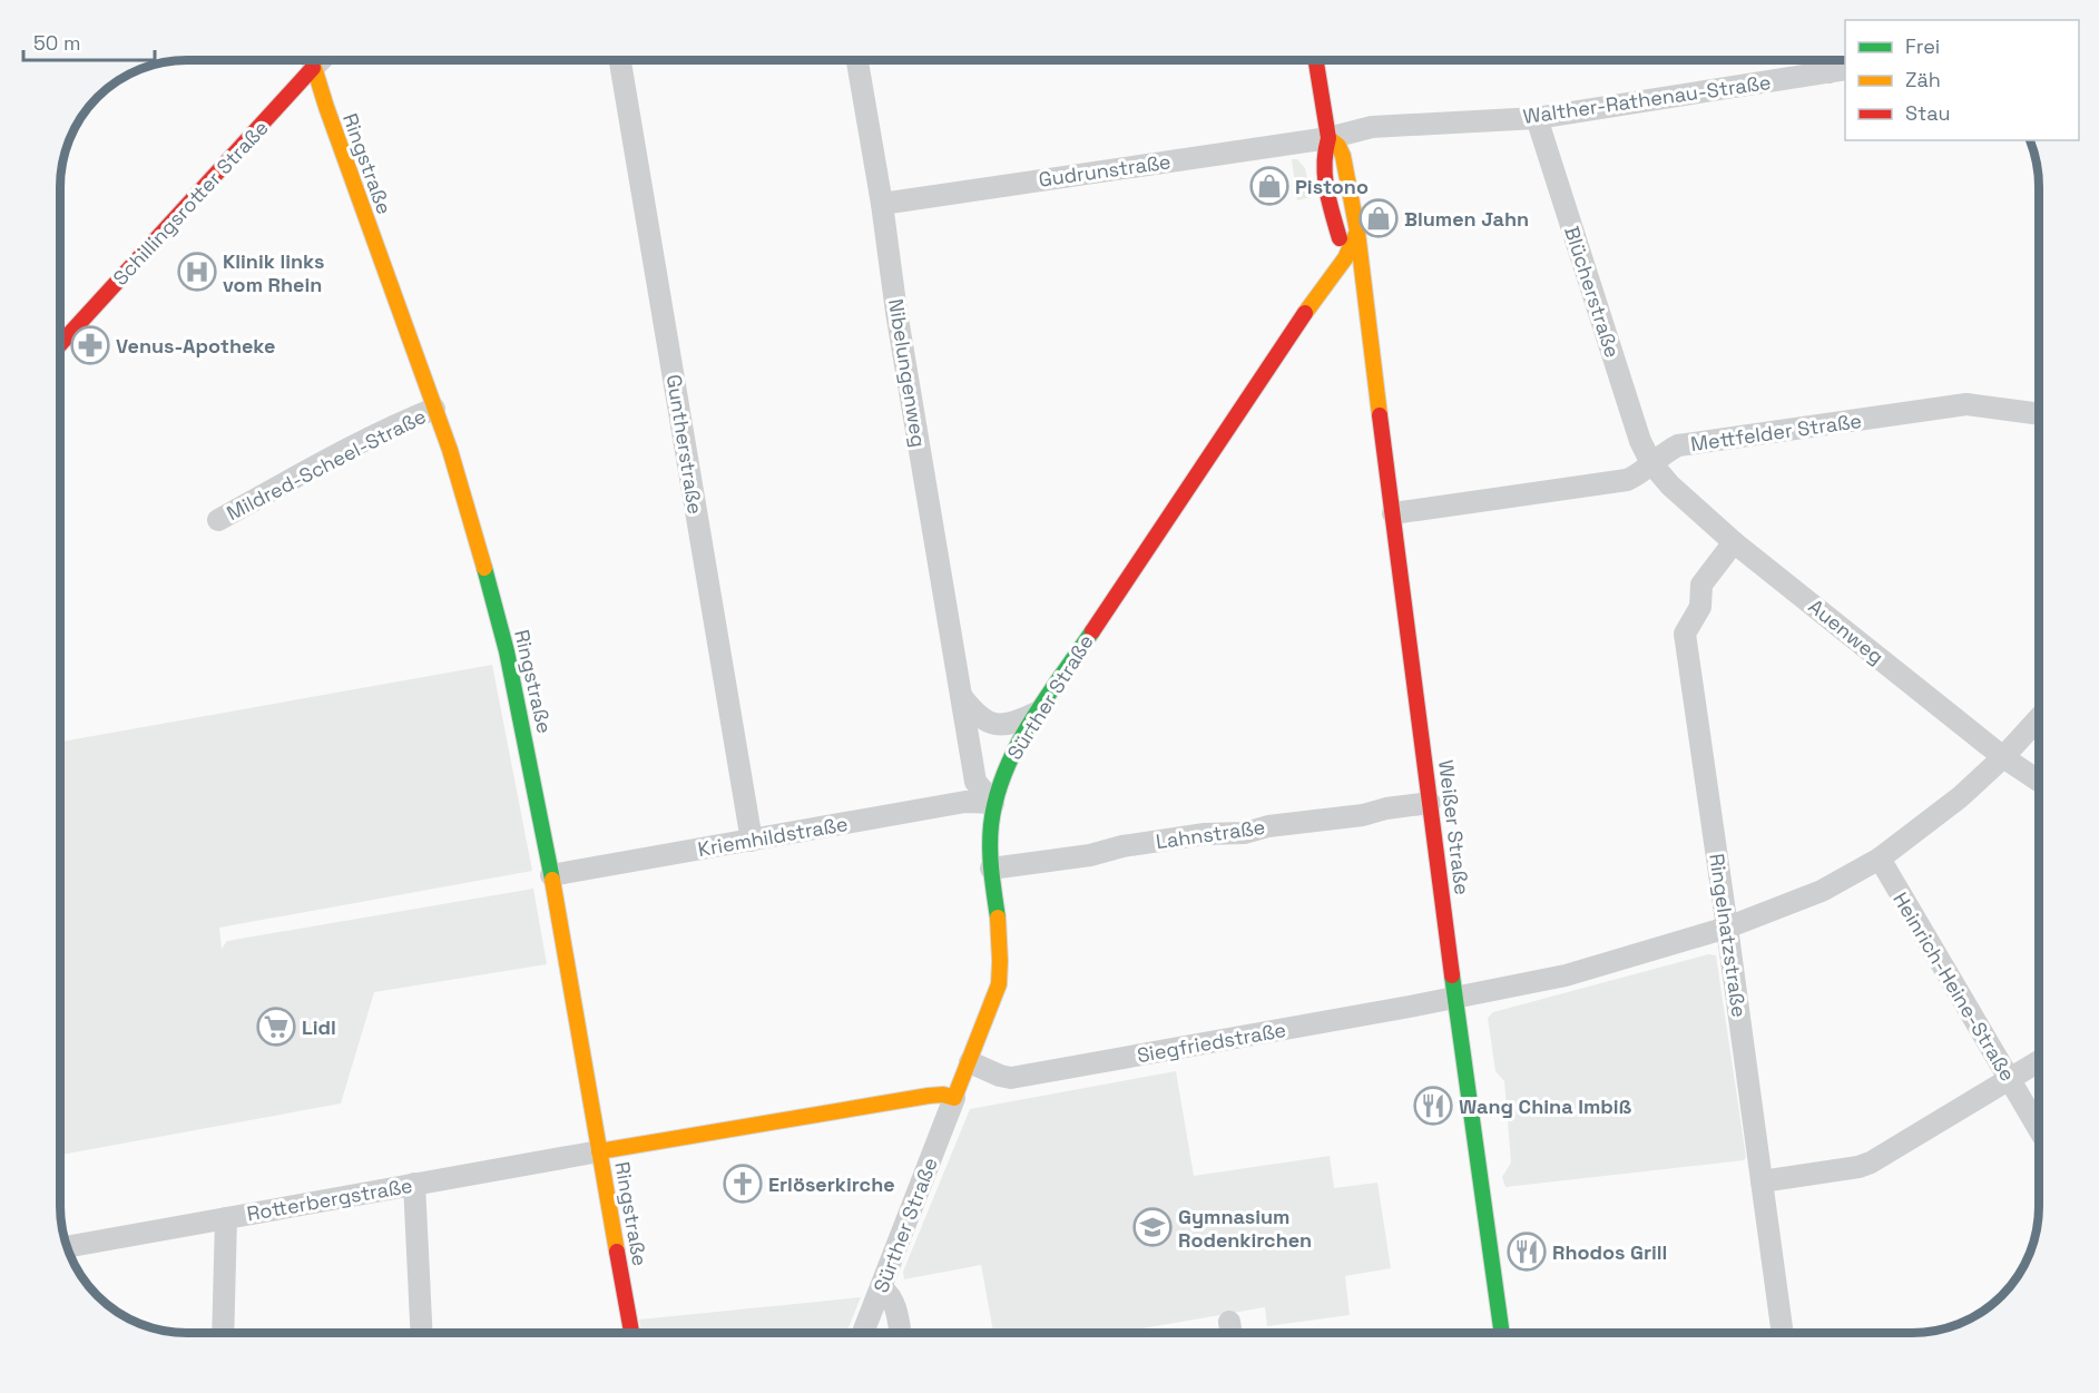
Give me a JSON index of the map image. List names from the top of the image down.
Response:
{
  "streets": {
    "street": [
      "Walther-Rathenau-Straße",
      "Ringstraße",
      "Gudrunstraße",
      "Schillingsrotter Straße",
      "Blücherstraße",
      "Nibelungenweg",
      "Mettfelder Straße",
      "Guntherstraße",
      "Mildred-Scheel-Straße",
      "Auenweg",
      "Sürther Straße",
      "Weißer Straße",
      "Lahnstraße",
      "Kriemhildstraße",
      "Ringelnatzstraße",
      "Heinrich-Heine-Straße",
      "Siegfriedstraße",
      "Rotterbergstraße"
    ]
  },
  "crossings": [
    ["Walther-Rathenau-Straße", "Gudrunstraße"],
    ["Walther-Rathenau-Straße", "Blücherstraße"],
    ["Walther-Rathenau-Straße", "Weißer Straße"],
    ["Ringstraße", "Mildred-Scheel-Straße"],
    ["Ringstraße", "Kriemhildstraße"],
    ["Ringstraße", "Rotterbergstraße"],
    ["Gudrunstraße", "Nibelungenweg"],
    ["Gudrunstraße", "Weißer Straße"],
    ["Blücherstraße", "Mettfelder Straße"],
    ["Blücherstraße", "Auenweg"],
    ["Nibelungenweg", "Sürther Straße"],
    ["Nibelungenweg", "Kriemhildstraße"],
    ["Mettfelder Straße", "Auenweg"],
    ["Mettfelder Straße", "Weißer Straße"],
    ["Guntherstraße", "Kriemhildstraße"],
    ["Auenweg", "Ringelnatzstraße"],
    ["Auenweg", "Siegfriedstraße"],
    ["Sürther Straße", "Weißer Straße"],
    ["Sürther Straße", "Lahnstraße"],
    ["Sürther Straße", "Kriemhildstraße"],
    ["Sürther Straße", "Siegfriedstraße"],
    ["Weißer Straße", "Lahnstraße"],
    ["Weißer Straße", "Siegfriedstraße"],
    ["Ringelnatzstraße", "Siegfriedstraße"],
    ["Heinrich-Heine-Straße", "Siegfriedstraße"]
  ],
  "places": {
    "shop": ["Pistono", "Blumen Jahn"],
    "hospital": ["Klinik links vom Rhein"],
    "pharmacy": ["Venus-Apotheke"],
    "supermarket": ["Lidl"],
    "restaurant": ["Wang China Imbiß", "Rhodos Grill"],
    "church": ["Erlöserkirche"],
    "school or university": ["Gymnasium Rodenkirchen"]
  },
  "legend": ["Frei", "Zäh", "Stau"],
  "scale_bar": "50 m"
}
